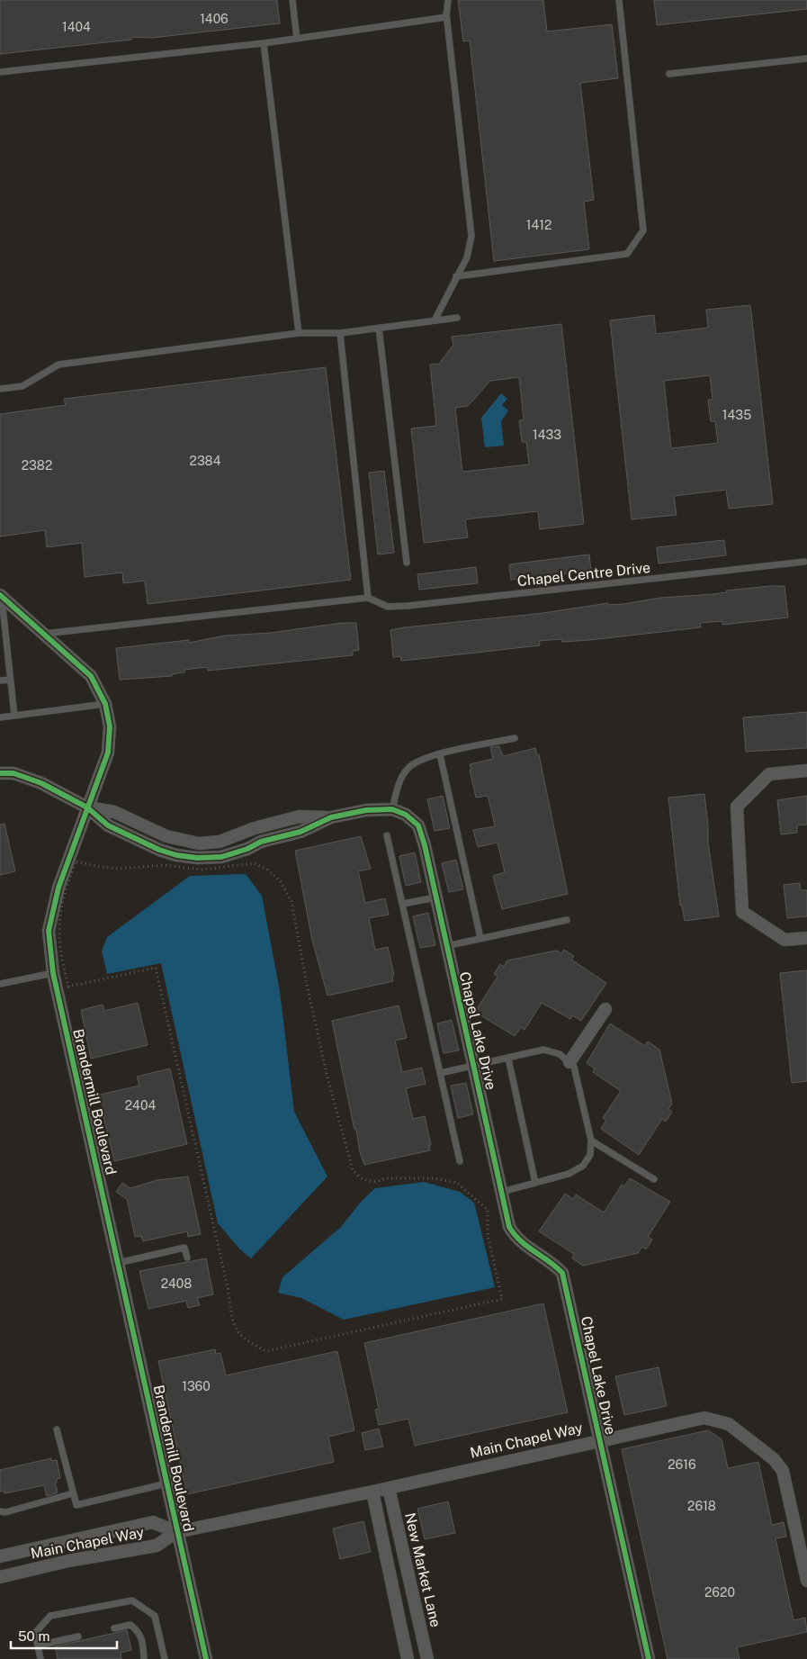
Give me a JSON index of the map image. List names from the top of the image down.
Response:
{
  "streets": {
    "street": [
      "Chapel Lake Drive",
      "Brandermill Boulevard",
      "Main Chapel Way",
      "New Market Lane"
    ],
    "lane": ["Chapel Centre Drive"]
  },
  "crossings": [
    ["Chapel Lake Drive", "Main Chapel Way"],
    ["Brandermill Boulevard", "Main Chapel Way"],
    ["Main Chapel Way", "New Market Lane"]
  ],
  "house_numbers": [
    "1406",
    "1404",
    "1412",
    "1435",
    "1433",
    "2384",
    "2382",
    "2404",
    "2408",
    "1360",
    "2616",
    "2618",
    "2620"
  ],
  "scale_bar": "50 m"
}
